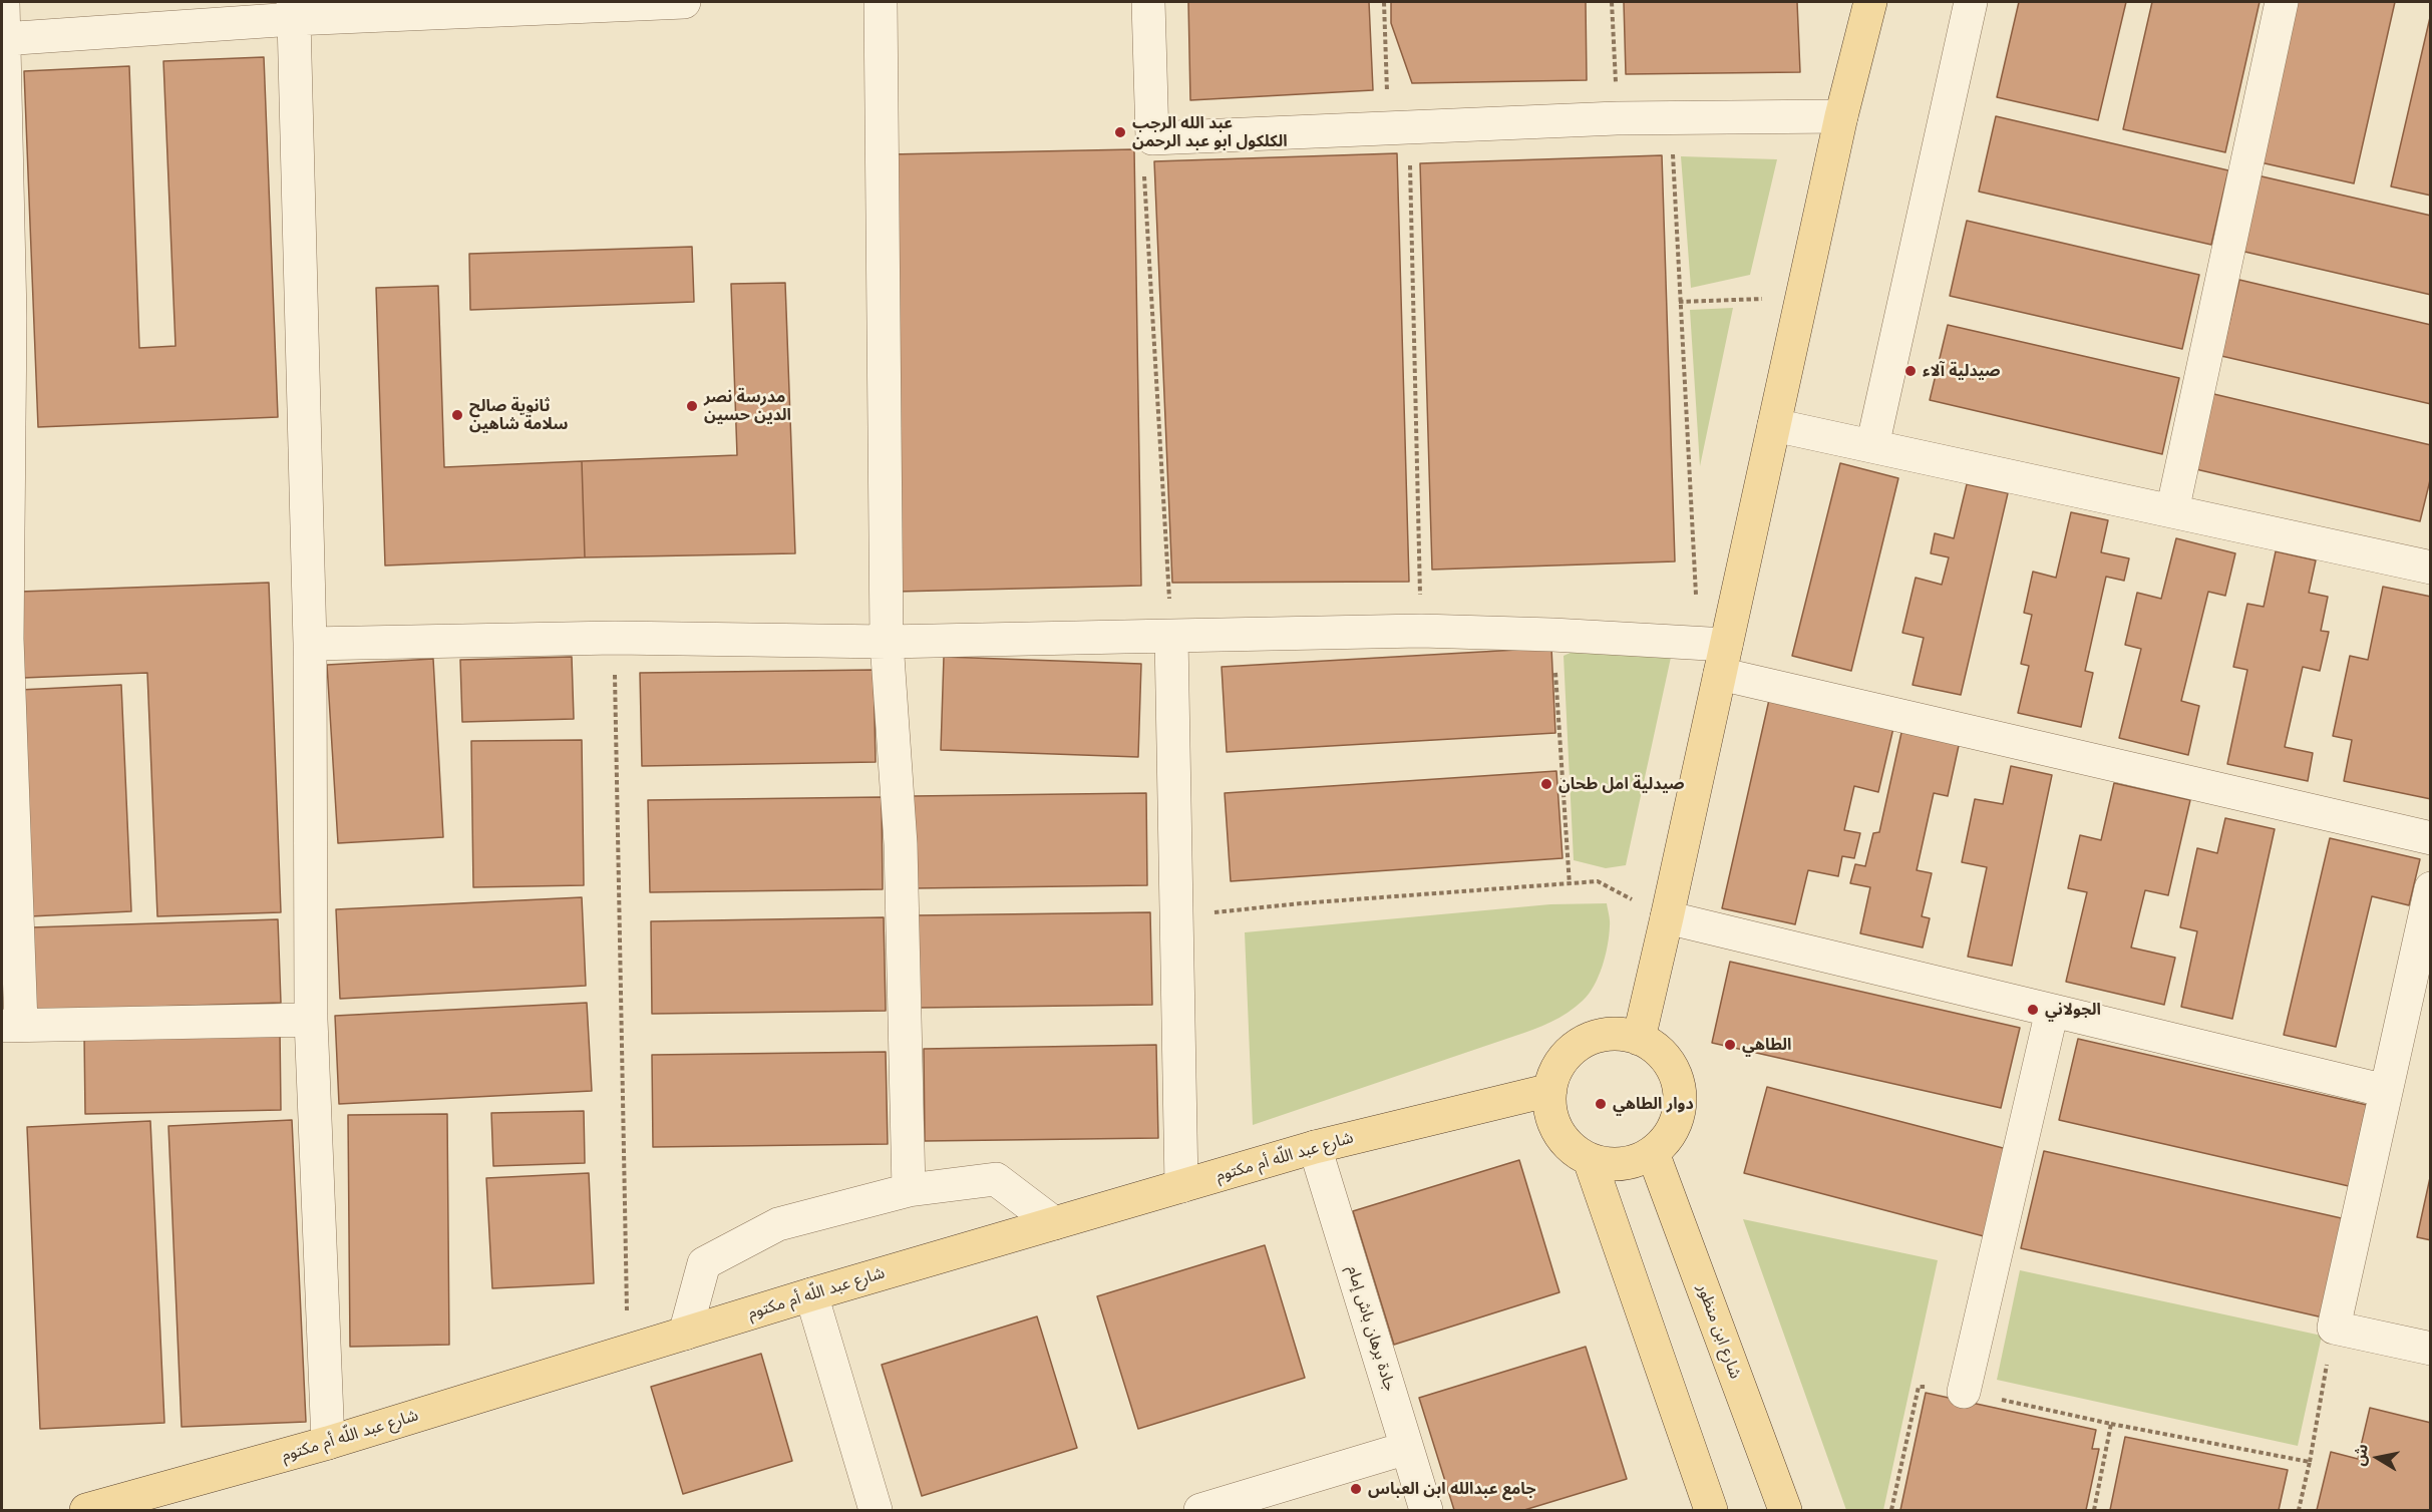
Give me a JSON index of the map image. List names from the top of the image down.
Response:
{
  "streets": {
    "main road": ["شارع عبد اللّه أم مكتوم", "شارع ابن منظور"],
    "street": ["جادة برهان باش إمام"]
  },
  "crossings": [
    ["شارع عبد اللّه أم مكتوم", "جادة برهان باش إمام"],
    ["شارع عبد اللّه أم مكتوم", "شارع ابن منظور"]
  ],
  "places": [
    "عبد الله الرجب الكلكول ابو عبد الرحمن",
    "صيدلية آلاء",
    "مدرسة نصر الدين حسين",
    "ثانوية صالح سلامة شاهين",
    "صيدلية امل طحان",
    "الجولاني",
    "الطاهي",
    "دوار الطاهي",
    "جامع عبدالله ابن العباس"
  ],
  "north": "left"
}
